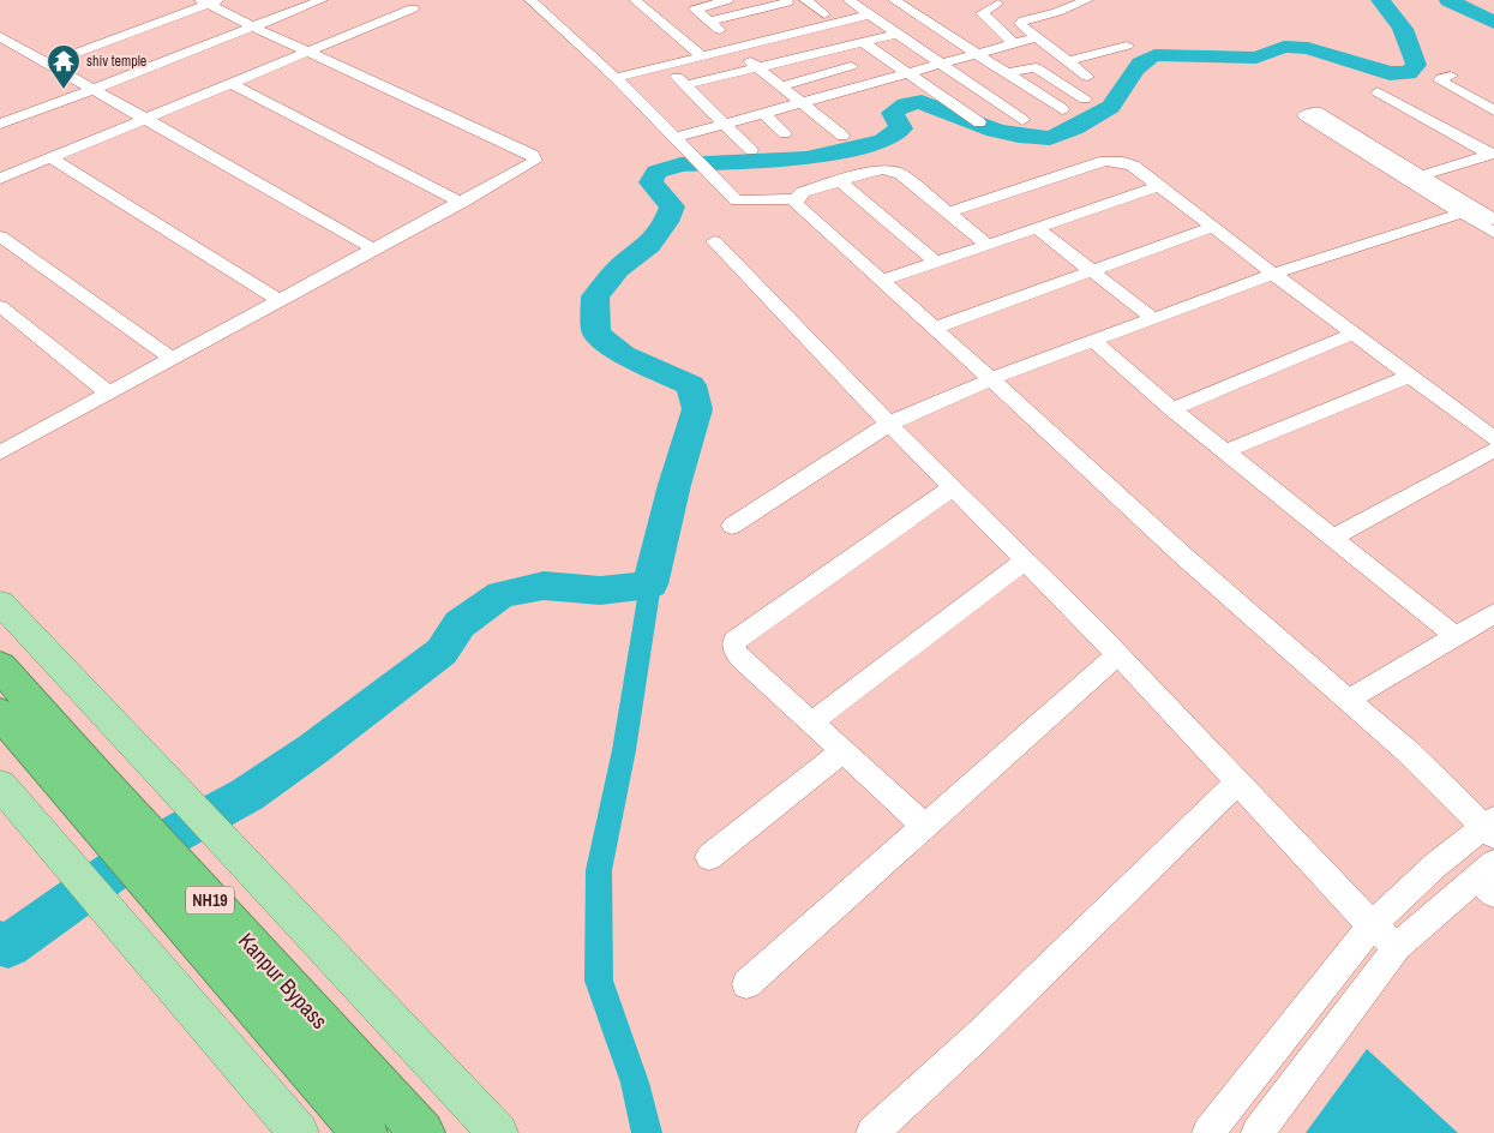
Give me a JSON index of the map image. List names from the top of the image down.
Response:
{
  "streets": {
    "highway": ["NH19", "Kanpur Bypass"]
  },
  "places": {
    "temple": ["shiv temple"]
  }
}
